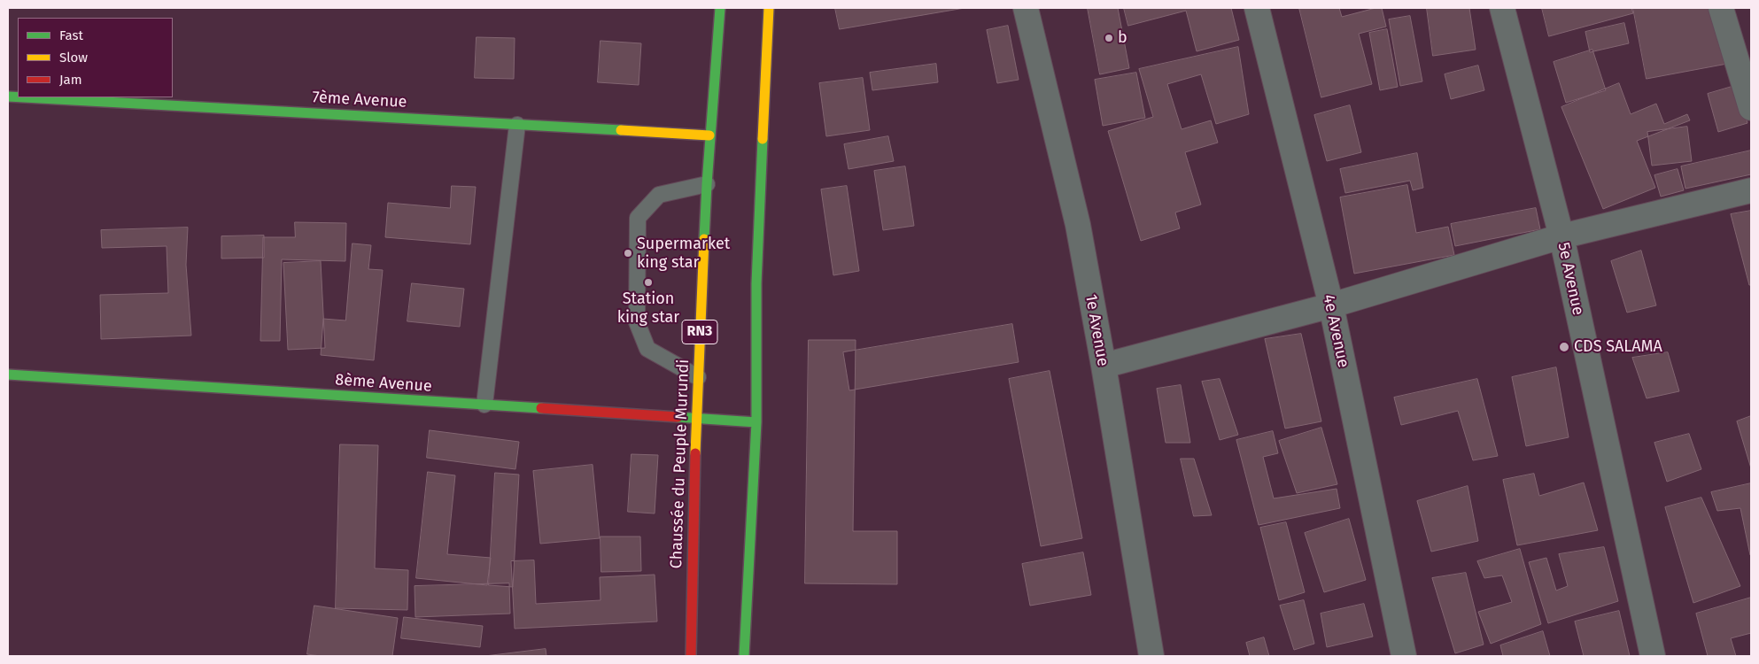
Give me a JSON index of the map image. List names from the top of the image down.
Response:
{
  "streets": {
    "main road": [
      "7ème Avenue",
      "RN3",
      "8ème Avenue",
      "Chaussée du Peuple Murundi"
    ],
    "street": ["5e Avenue", "1e Avenue", "4e Avenue"]
  },
  "crossings": [
    ["7ème Avenue", "Chaussée du Peuple Murundi"],
    ["8ème Avenue", "Chaussée du Peuple Murundi"]
  ],
  "places": [
    "b",
    "Supermarket king star",
    "Station king star",
    "CDS SALAMA"
  ],
  "legend": ["Fast", "Slow", "Jam"]
}
